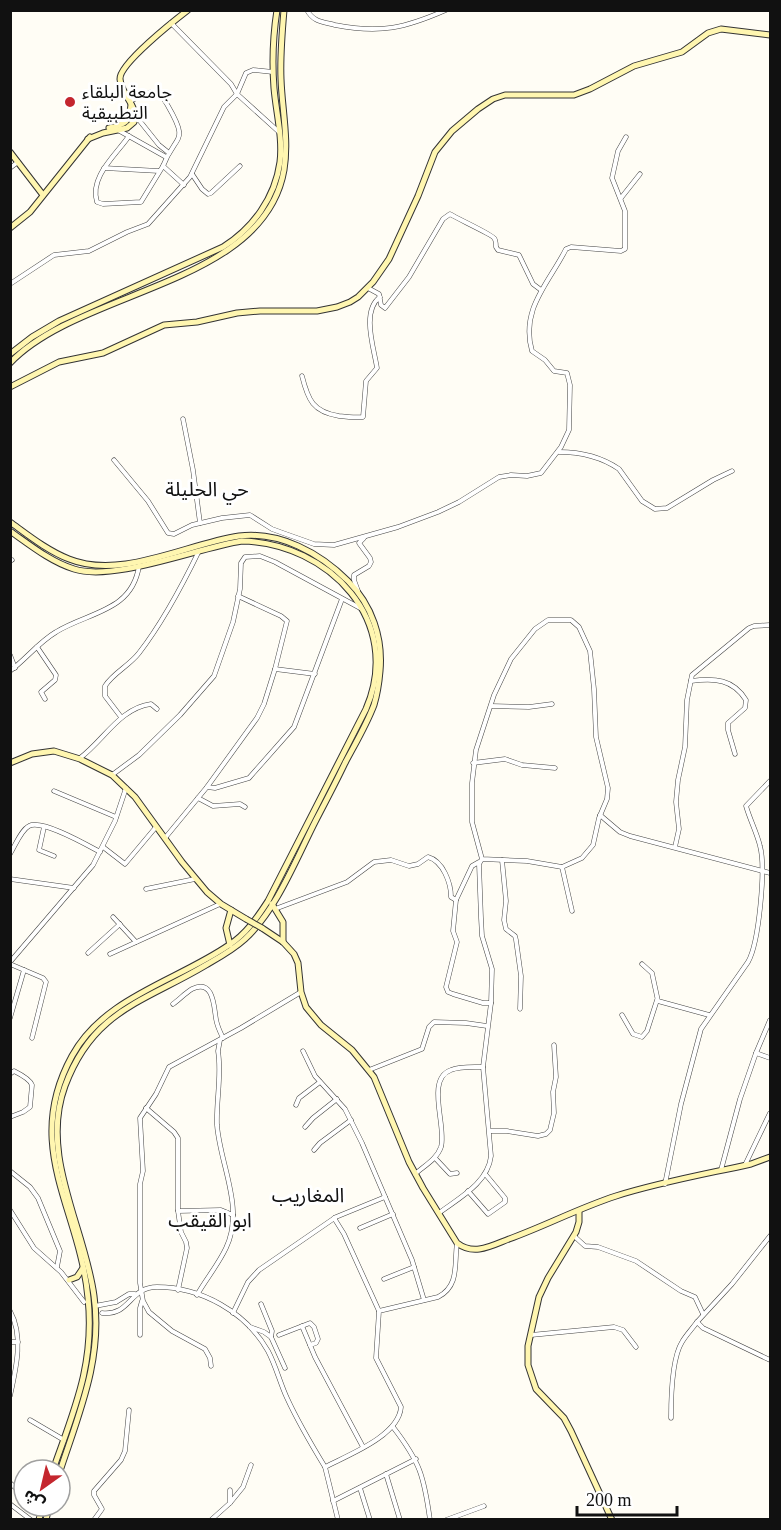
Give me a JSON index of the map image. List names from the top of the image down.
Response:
{
  "districts": ["حي الحليلة", "المغاريب", "ابو القيقب"],
  "places": ["جامعة البلقاء التطبيقية"],
  "scale_bar": "200 m",
  "north": "bottom left"
}
